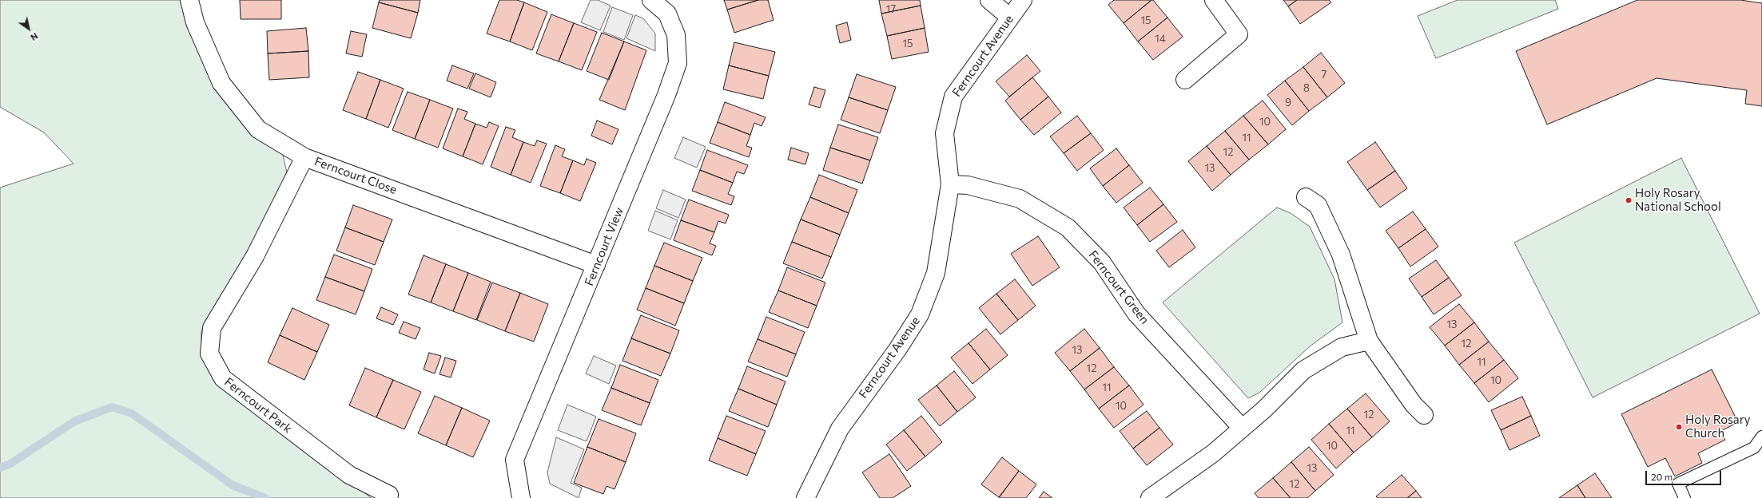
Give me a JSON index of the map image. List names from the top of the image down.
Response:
{
  "streets": {
    "street": [
      "Ferncourt Avenue",
      "Ferncourt Close",
      "Ferncourt View",
      "Ferncourt Green",
      "Ferncourt Park"
    ]
  },
  "crossings": [
    ["Ferncourt Avenue", "Ferncourt Green"],
    ["Ferncourt Close", "Ferncourt View"],
    ["Ferncourt Close", "Ferncourt Park"]
  ],
  "places": ["Holy Rosary National School", "Holy Rosary Church"],
  "house_numbers": [
    "17",
    "15",
    "14",
    "15",
    "7",
    "8",
    "9",
    "10",
    "11",
    "12",
    "13",
    "13",
    "12",
    "13",
    "11",
    "12",
    "10",
    "11",
    "10",
    "12",
    "11",
    "10",
    "13",
    "12"
  ],
  "scale_bar": "20 m",
  "north": "bottom right"
}
